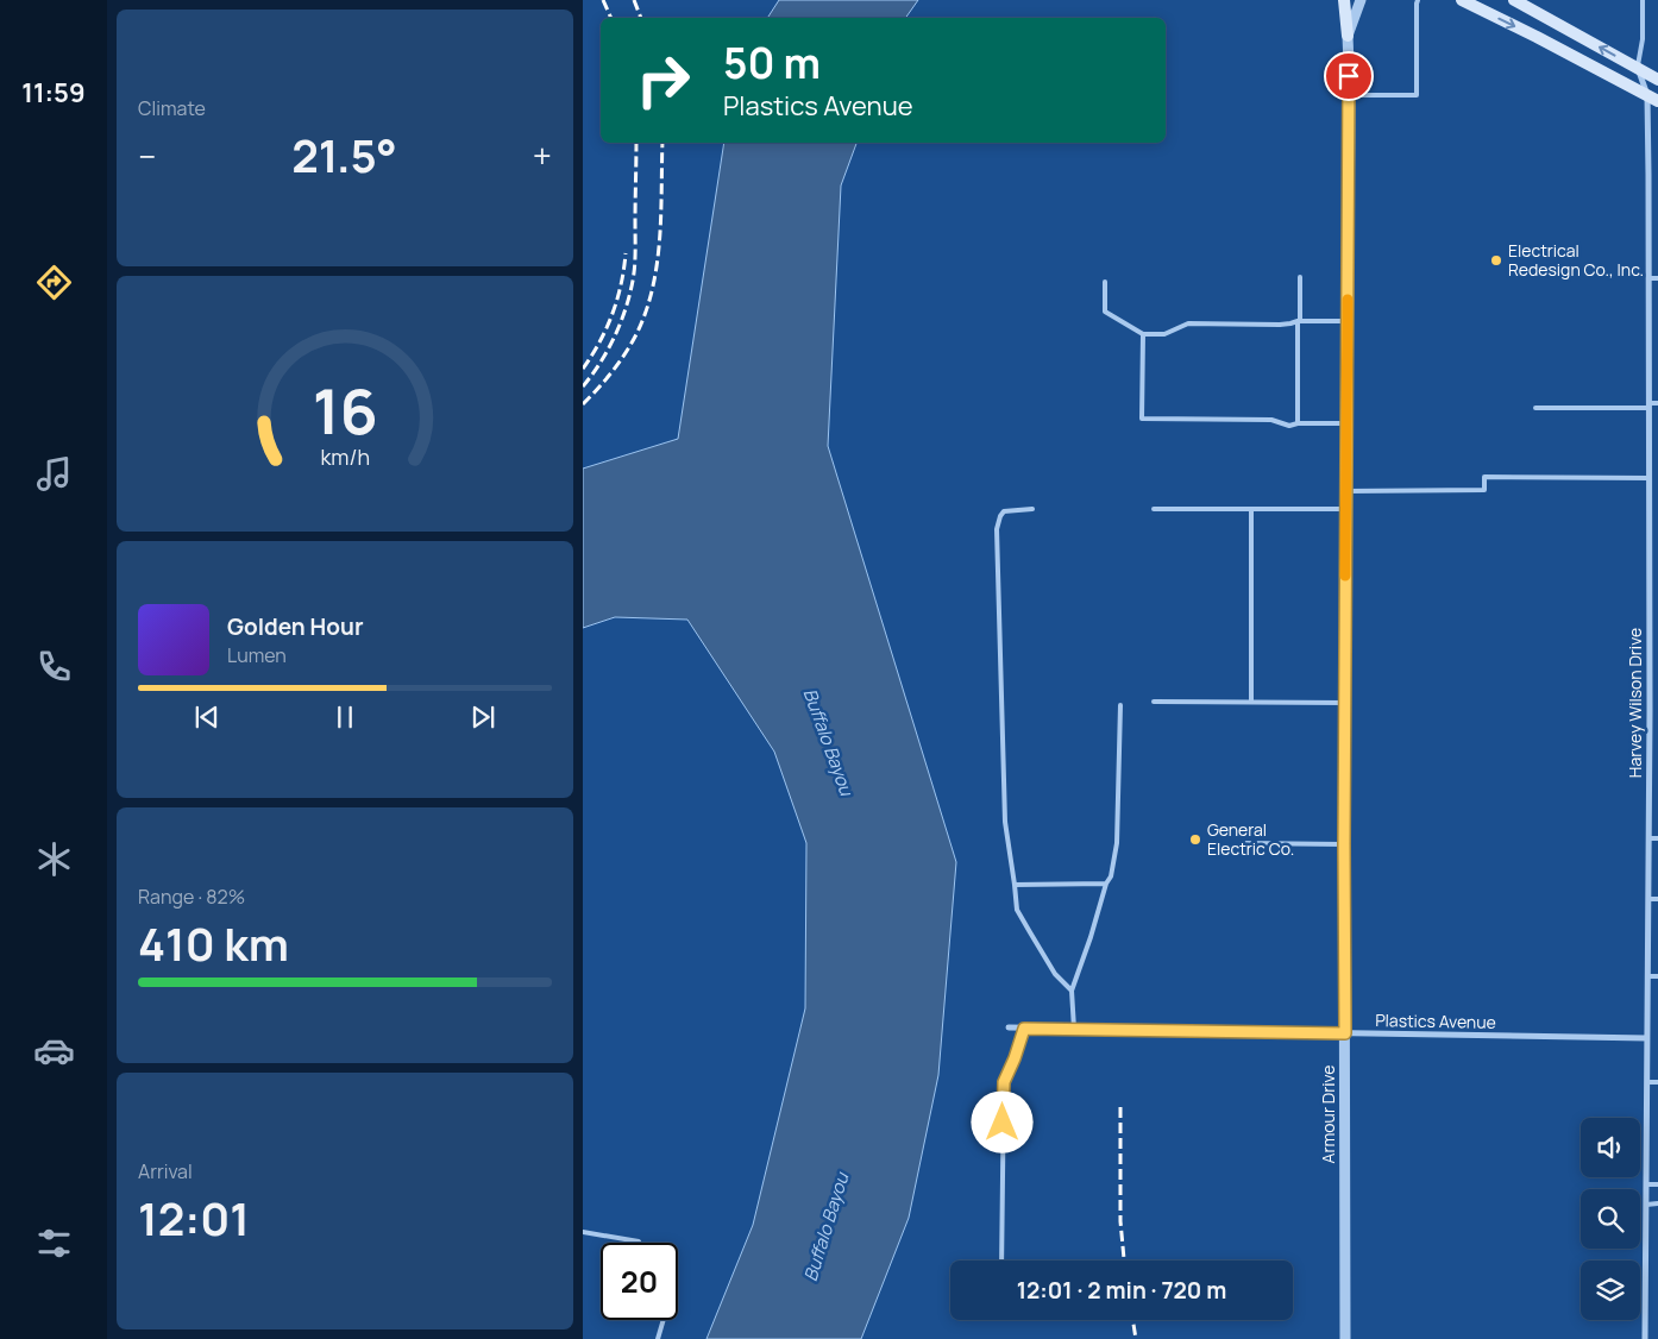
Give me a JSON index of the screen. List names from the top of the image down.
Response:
{
  "streets": {
    "street": ["Harvey Wilson Drive", "Plastics Avenue", "Armour Drive"]
  },
  "crossings": [
    ["Harvey Wilson Drive", "Plastics Avenue"],
    ["Plastics Avenue", "Armour Drive"]
  ],
  "water": ["Buffalo Bayou"],
  "places": ["Electrical Redesign Co., Inc.", "General Electric Co."],
  "page": {
    "tabs": "11:59",
    "tile": [
      "Climate",
      ["Range · 82%", "410 km"],
      ["Arrival", "12:01"]
    ],
    "turn": ["50 m", "Plastics Avenue"],
    "heat": ["−", "21.5°", "+"],
    "song": ["Golden Hour", "Lumen"],
    "limit": "20",
    "trip": "12:01 · 2 min · 720 m",
    "gauge": ["16", "km/h"]
  }
}
